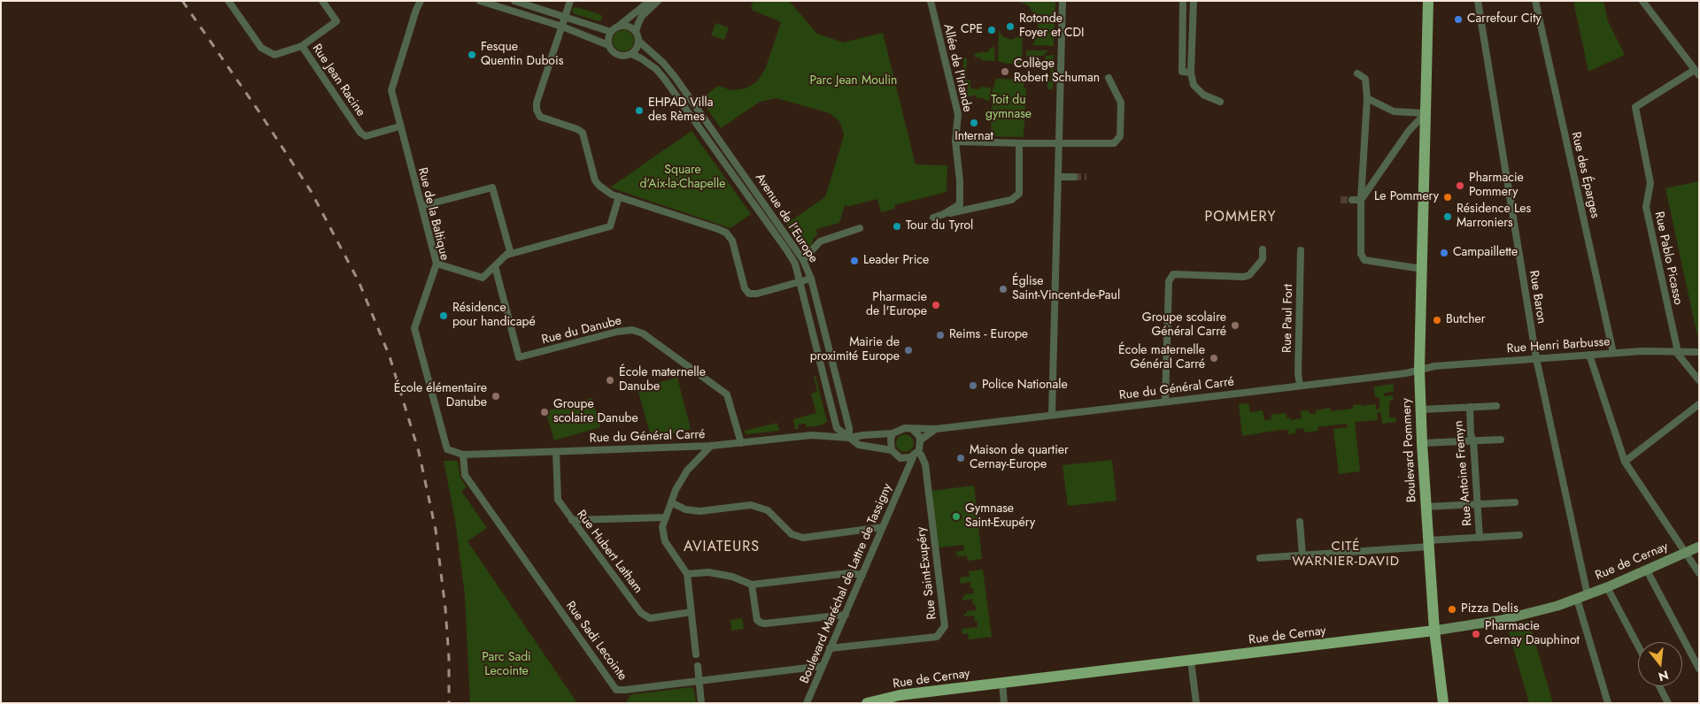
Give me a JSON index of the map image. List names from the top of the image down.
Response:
{
  "streets": {
    "main road": ["Boulevard Pommery", "Rue de Cernay"],
    "street": [
      "Allée de l'Irlande",
      "Rue Jean Racine",
      "Rue des Éparges",
      "Rue de la Baltique",
      "Avenue de l'Europe",
      "Rue Pablo Picasso",
      "Rue Baron",
      "Rue Paul Fort",
      "Rue du Danube",
      "Rue Henri Barbusse",
      "Rue du Général Carré",
      "Rue Antoine Fremyn",
      "Rue Hubert Latham",
      "Rue Saint-Exupéry",
      "Boulevard Maréchal de Lattre de Tassigny",
      "Rue Sadi Lecointe"
    ]
  },
  "crossings": [
    ["Rue Jean Racine", "Rue de la Baltique"],
    ["Rue des Éparges", "Rue Henri Barbusse"],
    ["Rue de la Baltique", "Rue du Général Carré"],
    ["Avenue de l'Europe", "Rue du Général Carré"],
    ["Rue Pablo Picasso", "Rue Henri Barbusse"],
    ["Rue Baron", "Rue Henri Barbusse"],
    ["Rue Baron", "Rue de Cernay"],
    ["Rue Paul Fort", "Rue du Général Carré"],
    ["Rue du Danube", "Rue du Général Carré"],
    ["Rue Henri Barbusse", "Rue du Général Carré"],
    ["Rue Henri Barbusse", "Boulevard Pommery"],
    ["Rue du Général Carré", "Boulevard Pommery"],
    ["Rue du Général Carré", "Rue Hubert Latham"],
    ["Rue du Général Carré", "Rue Saint-Exupéry"],
    ["Rue du Général Carré", "Boulevard Maréchal de Lattre de Tassigny"],
    ["Rue du Général Carré", "Rue Sadi Lecointe"],
    ["Boulevard Pommery", "Rue de Cernay"],
    ["Rue Saint-Exupéry", "Boulevard Maréchal de Lattre de Tassigny"],
    ["Boulevard Maréchal de Lattre de Tassigny", "Rue Sadi Lecointe"]
  ],
  "districts": ["POMMERY", "CITÉ WARNIER-DAVID", "AVIATEURS"],
  "parks": [
    "Parc Jean Moulin",
    "Toit du gymnase",
    "Square d’Aix-la-Chapelle",
    "Parc Sadi Lecointe"
  ],
  "places": [
    "Carrefour City",
    "Rotonde Foyer et CDI",
    "CPE",
    "Fesque Quentin Dubois",
    "Collège Robert Schuman",
    "EHPAD Villa des Rèmes",
    "Internat",
    "Pharmacie Pommery",
    "Le Pommery",
    "Résidence Les Marroniers",
    "Tour du Tyrol",
    "Campaillette",
    "Leader Price",
    "Église Saint-Vincent-de-Paul",
    "Pharmacie de l'Europe",
    "Résidence pour handicapé",
    "Butcher",
    "Groupe scolaire Général Carré",
    "Reims - Europe",
    "Mairie de proximité Europe",
    "École maternelle Général Carré",
    "École maternelle Danube",
    "Police Nationale",
    "École élémentaire Danube",
    "Groupe scolaire Danube",
    "Maison de quartier Cernay-Europe",
    "Gymnase Saint-Exupéry",
    "Pizza Delis",
    "Pharmacie Cernay Dauphinot"
  ],
  "north": "bottom"
}
